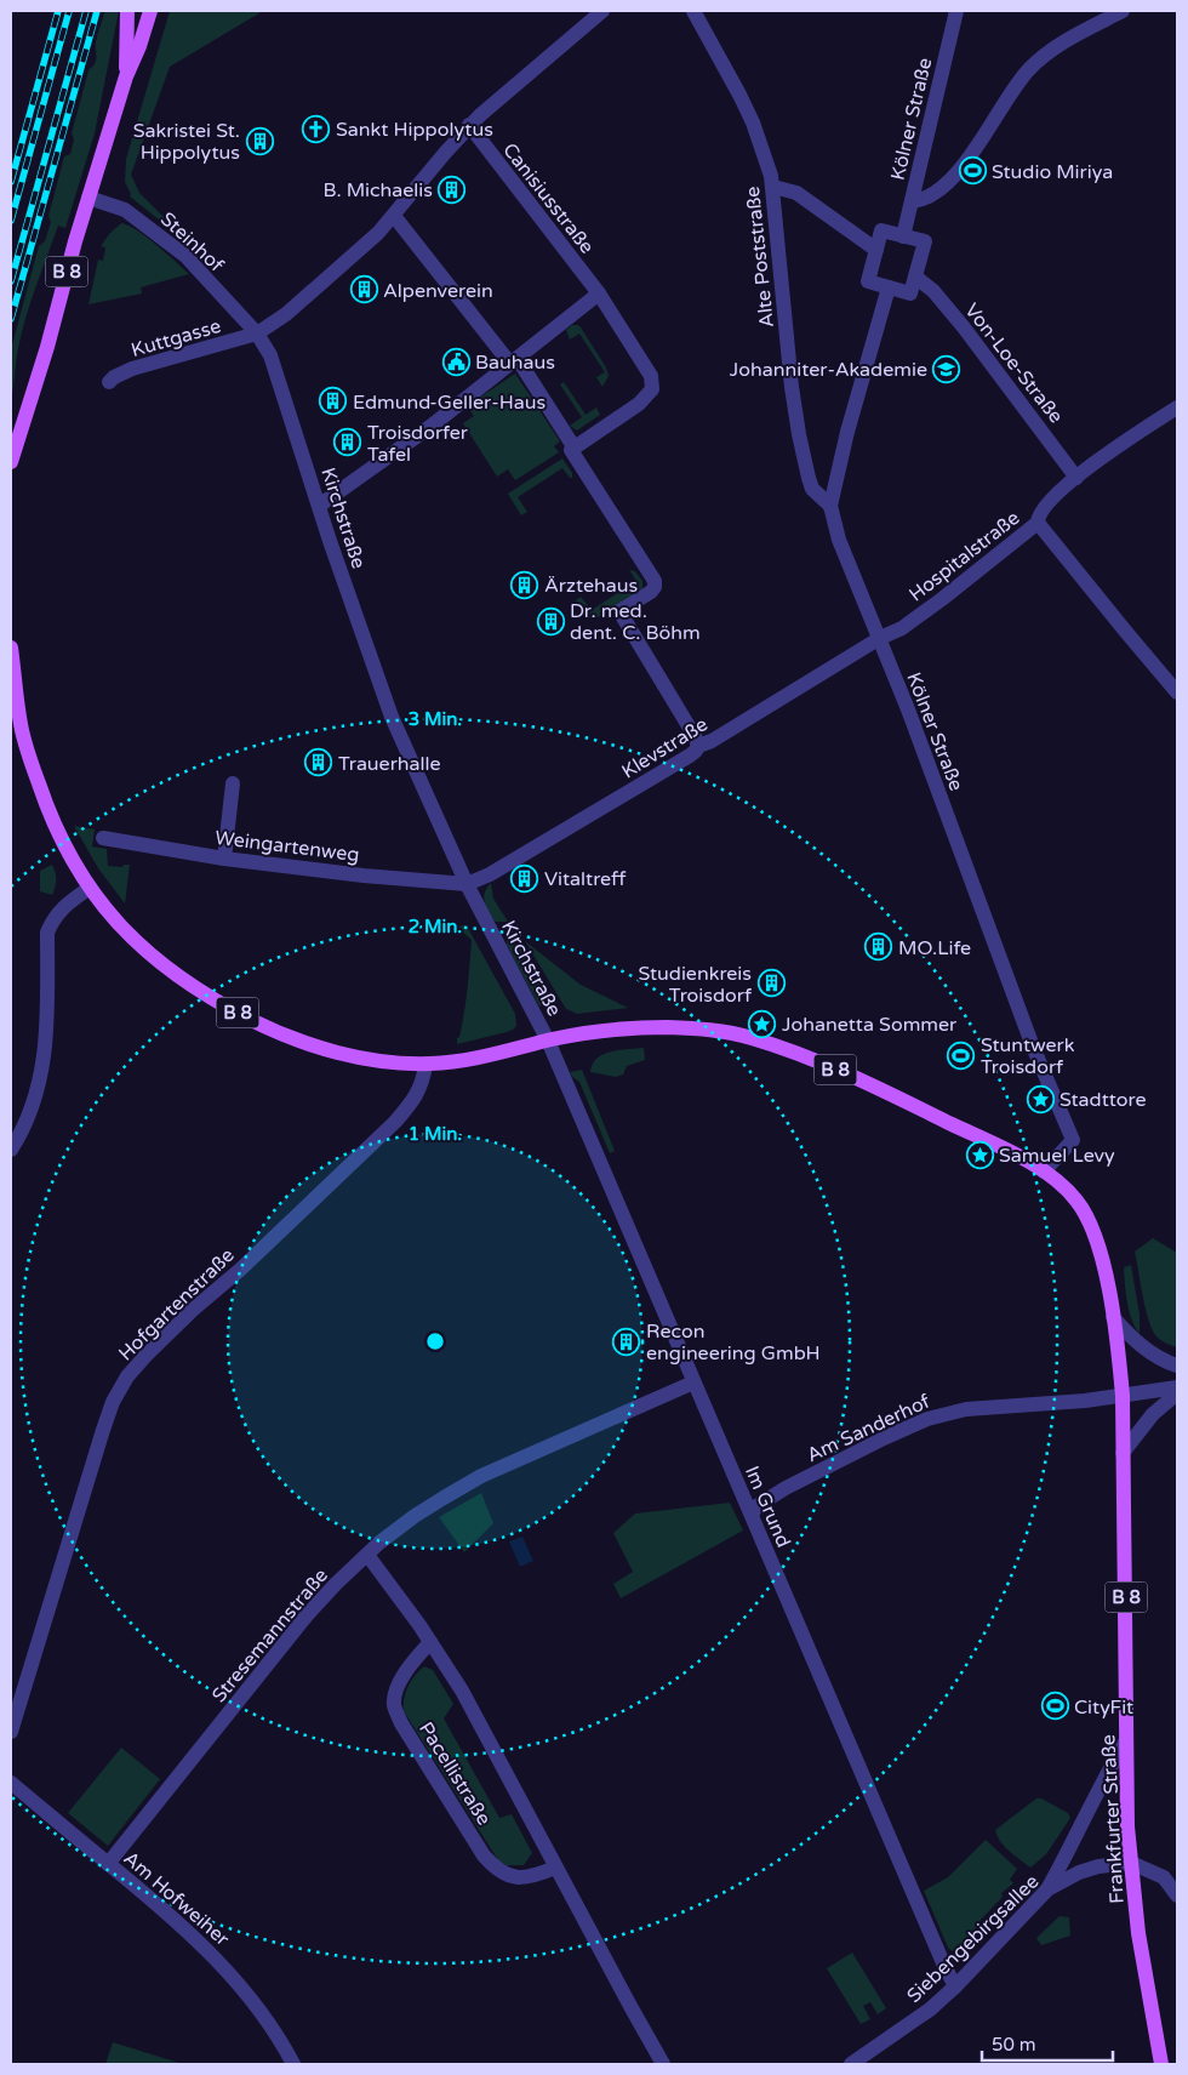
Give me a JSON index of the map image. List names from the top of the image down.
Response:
{
  "streets": {
    "main road": ["B 8", "Kirchstraße", "Frankfurter Straße"],
    "street": [
      "Kölner Straße",
      "Canisiusstraße",
      "Steinhof",
      "Alte Poststraße",
      "Kuttgasse",
      "Von-Loe-Straße",
      "Hospitalstraße",
      "Klevstraße",
      "Weingartenweg",
      "Hofgartenstraße",
      "Am Sanderhof",
      "Im Grund",
      "Stresemannstraße",
      "Pacellistraße",
      "Am Hofweiher",
      "Siebengebirgsallee"
    ]
  },
  "crossings": [
    ["Kölner Straße", "Alte Poststraße"],
    ["Kölner Straße", "Kirchstraße"],
    ["Kölner Straße", "Hospitalstraße"],
    ["Kölner Straße", "Klevstraße"],
    ["Canisiusstraße", "Kuttgasse"],
    ["Steinhof", "B 8"],
    ["Steinhof", "Kuttgasse"],
    ["Steinhof", "Kirchstraße"],
    ["B 8", "Kirchstraße"],
    ["B 8", "Hofgartenstraße"],
    ["B 8", "Im Grund"],
    ["Kuttgasse", "Kirchstraße"],
    ["Von-Loe-Straße", "Hospitalstraße"],
    ["Kirchstraße", "Klevstraße"],
    ["Kirchstraße", "Weingartenweg"],
    ["Kirchstraße", "Im Grund"],
    ["Kirchstraße", "Frankfurter Straße"],
    ["Hospitalstraße", "Klevstraße"],
    ["Klevstraße", "Weingartenweg"],
    ["Am Sanderhof", "Im Grund"],
    ["Am Sanderhof", "Frankfurter Straße"],
    ["Im Grund", "Stresemannstraße"],
    ["Im Grund", "Siebengebirgsallee"],
    ["Stresemannstraße", "Pacellistraße"],
    ["Stresemannstraße", "Am Hofweiher"],
    ["Frankfurter Straße", "Siebengebirgsallee"]
  ],
  "places": {
    "church": ["Sankt Hippolytus"],
    "building": [
      "Sakristei St. Hippolytus",
      "B. Michaelis",
      "Alpenverein",
      "Edmund-Geller-Haus",
      "Troisdorfer Tafel",
      "Ärztehaus",
      "Dr. med. dent. C. Böhm",
      "Trauerhalle",
      "Vitaltreff",
      "MO.Life",
      "Studienkreis Troisdorf",
      "Recon engineering GmbH"
    ],
    "sports": ["Studio Miriya", "Stuntwerk Troisdorf", "CityFit"],
    "public building": ["Bauhaus"],
    "school or university": ["Johanniter-Akademie"],
    "place": ["Johanetta Sommer", "Stadttore", "Samuel Levy"]
  },
  "scale_bar": "50 m",
  "rings": ["3 Min.", "2 Min.", "1 Min."]
}
